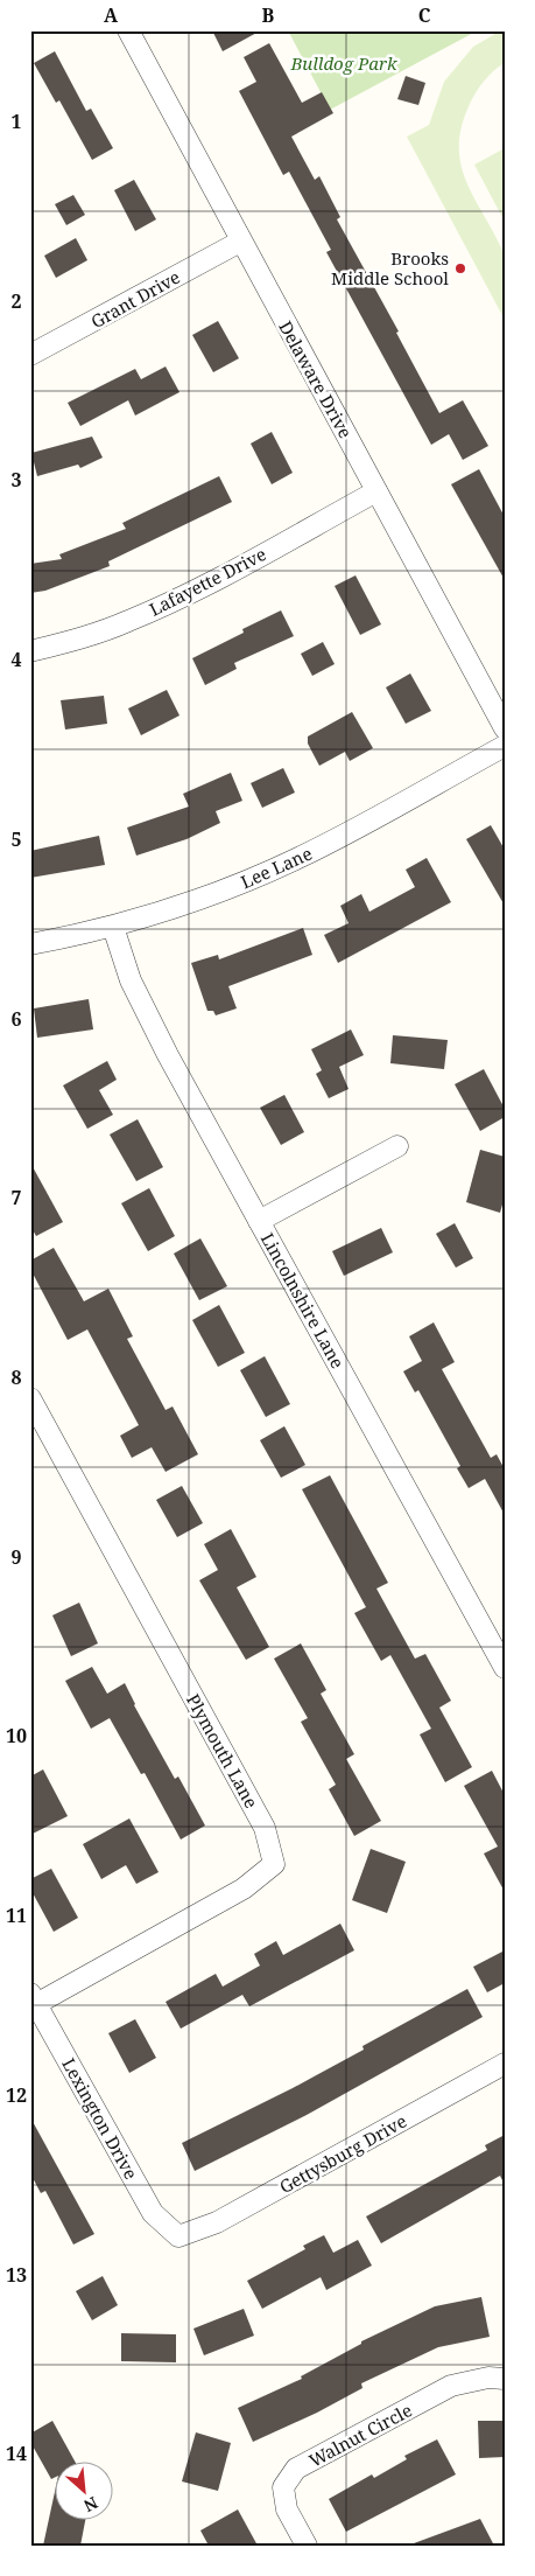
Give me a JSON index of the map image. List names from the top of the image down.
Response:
{
  "streets": {
    "street": [
      "Grant Drive",
      "Delaware Drive",
      "Lafayette Drive",
      "Lee Lane",
      "Lincolnshire Lane",
      "Plymouth Lane",
      "Lexington Drive",
      "Gettysburg Drive",
      "Walnut Circle"
    ]
  },
  "crossings": [
    ["Grant Drive", "Delaware Drive"],
    ["Delaware Drive", "Lafayette Drive"],
    ["Lee Lane", "Lincolnshire Lane"],
    ["Plymouth Lane", "Lexington Drive"],
    ["Lexington Drive", "Gettysburg Drive"]
  ],
  "parks": ["Bulldog Park"],
  "places": ["Brooks Middle School"],
  "north": "bottom right",
  "grid": {
    "columns": ["A", "B", "C"],
    "rows": [
      "1",
      "2",
      "3",
      "4",
      "5",
      "6",
      "7",
      "8",
      "9",
      "10",
      "11",
      "12",
      "13",
      "14"
    ]
  }
}
